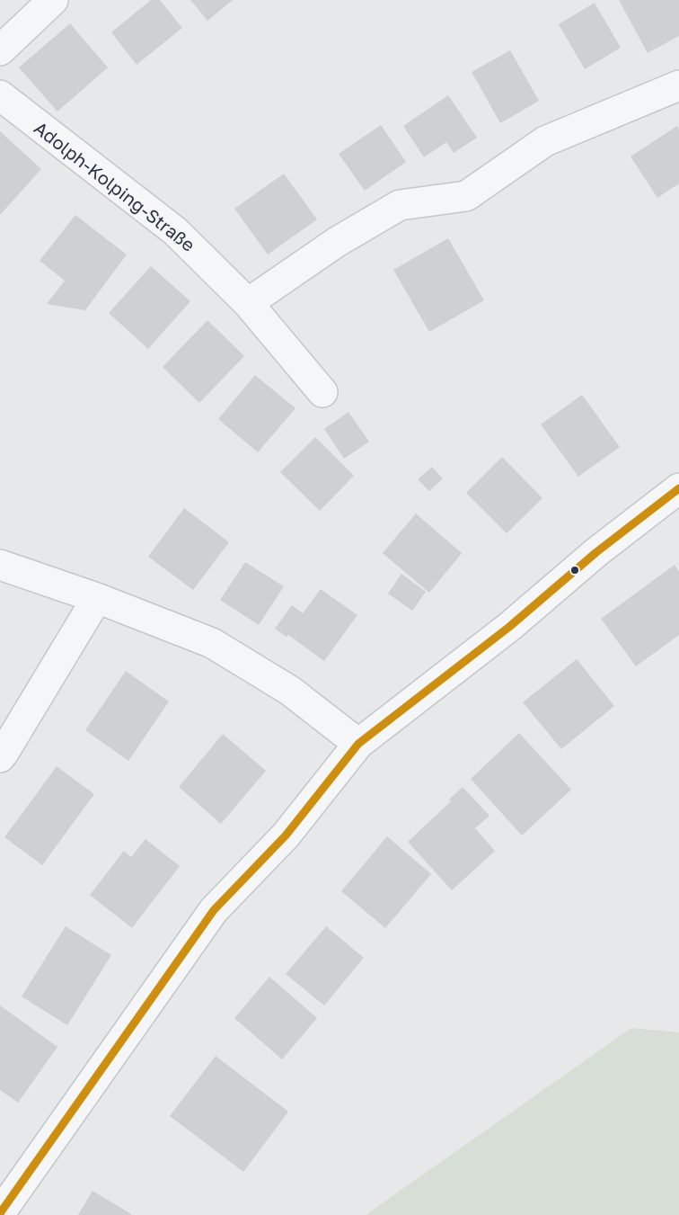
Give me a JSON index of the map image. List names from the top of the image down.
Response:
{
  "streets": {
    "street": ["Adolph-Kolping-Straße"]
  }
}
